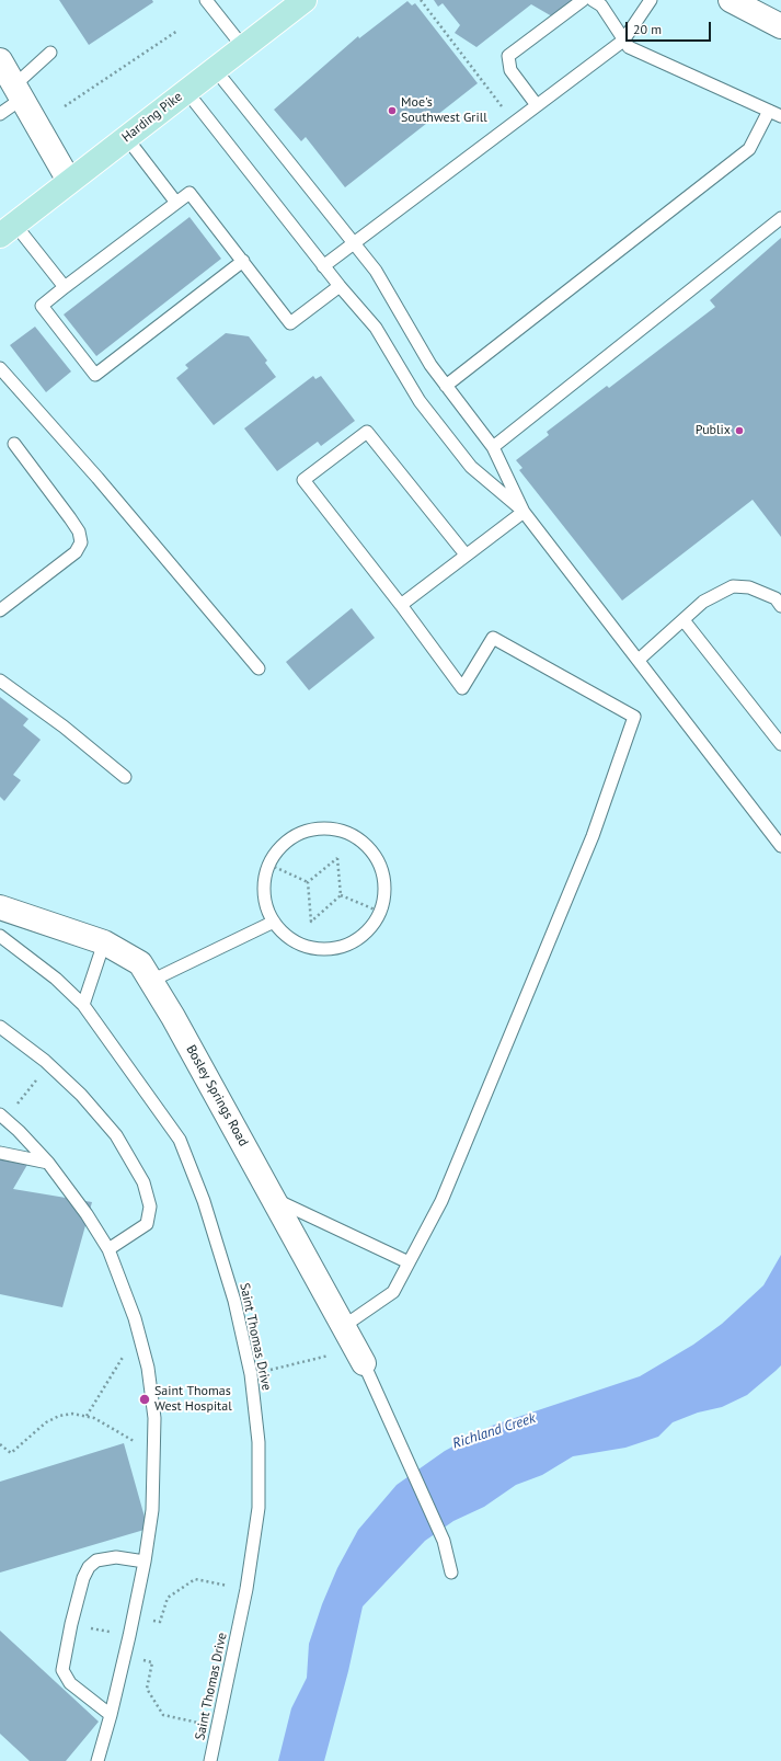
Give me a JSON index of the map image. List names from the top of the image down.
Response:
{
  "streets": {
    "main road": ["Harding Pike"],
    "street": ["Bosley Springs Road"],
    "lane": ["Saint Thomas Drive"]
  },
  "water": ["Richland Creek"],
  "places": ["Moe's Southwest Grill", "Publix", "Saint Thomas West Hospital"],
  "scale_bar": "20 m"
}
